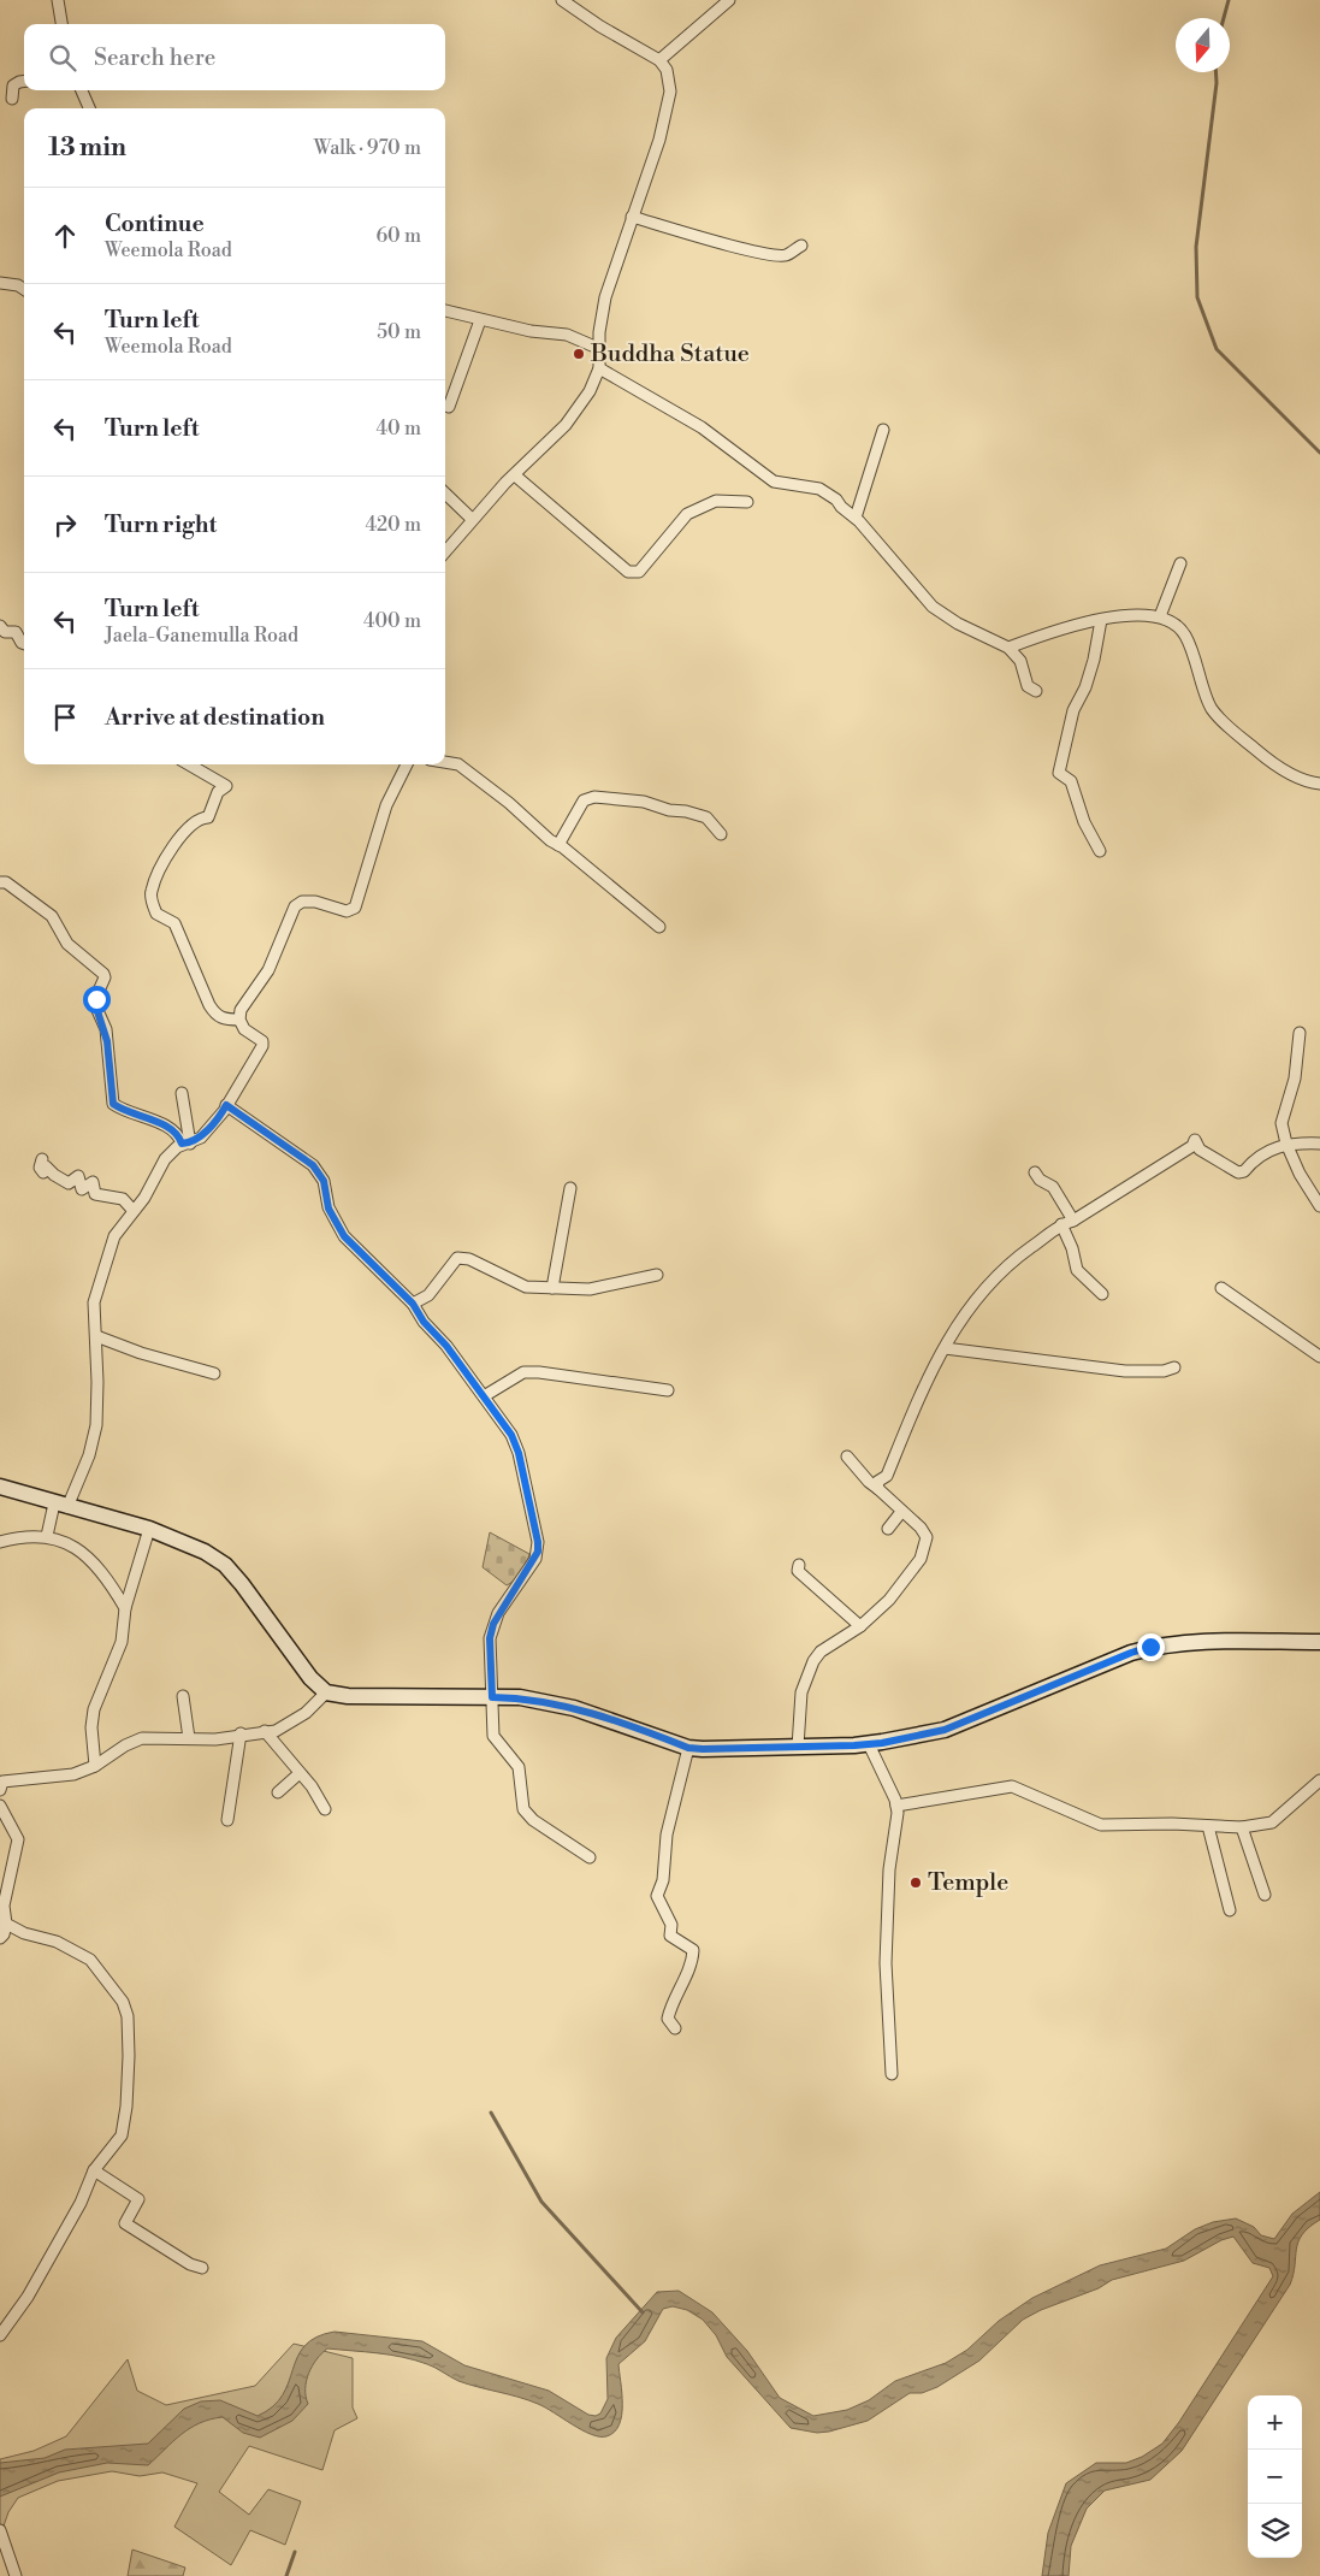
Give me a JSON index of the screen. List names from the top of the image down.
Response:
{
  "places": ["Buddha Statue", "Temple"],
  "north": "bottom",
  "page": {
    "search": "Search here",
    "heading": ["13 min", "Walk · 970 m"],
    "list": [
      ["Continue", "Weemola Road", "60 m"],
      ["Turn left", "Weemola Road", "50 m"],
      ["Turn left", "40 m"],
      ["Turn right", "420 m"],
      ["Turn left", "Jaela-Ganemulla Road", "400 m"],
      "Arrive at destination"
    ],
    "map_buttons": ["+", "−"]
  }
}
